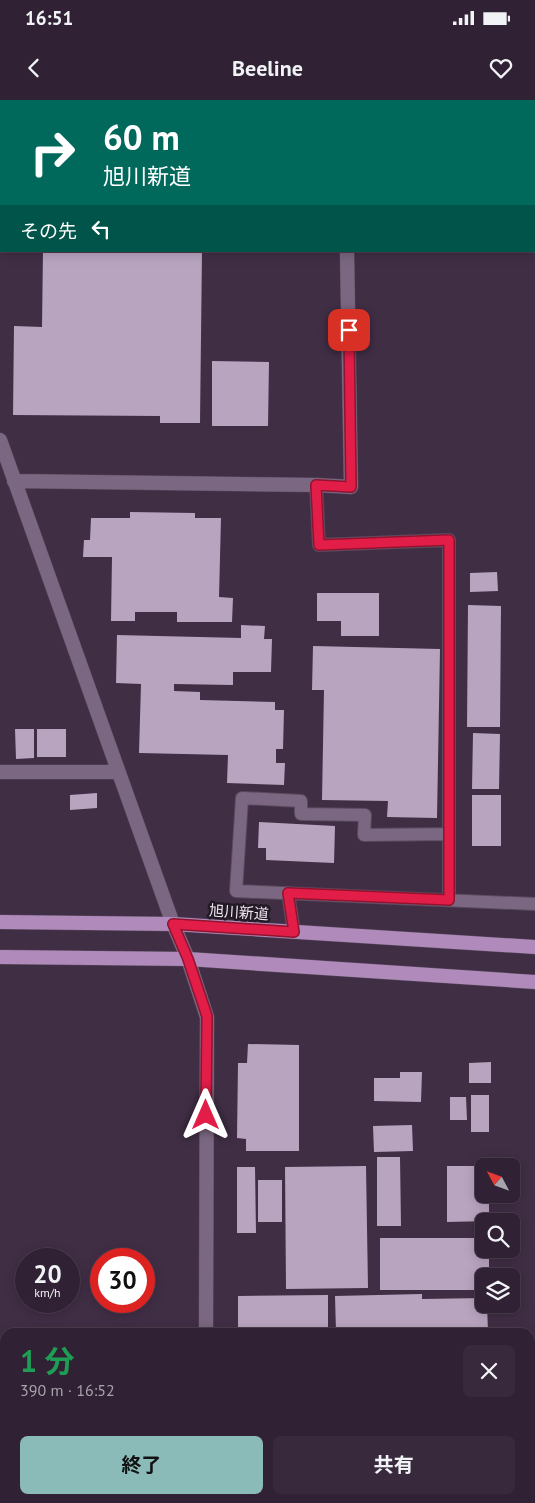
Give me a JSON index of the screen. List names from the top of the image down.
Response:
{
  "streets": {
    "highway": ["旭川新道"]
  },
  "north": "top left",
  "page": {
    "status": "16:51",
    "header": "Beeline",
    "turn": ["60 m", "旭川新道"],
    "then": "その先",
    "speed": "20 km/h",
    "limit": "30",
    "heading": ["1 分", "390 m · 16:52"],
    "buttons": ["終了", "共有"]
  }
}
